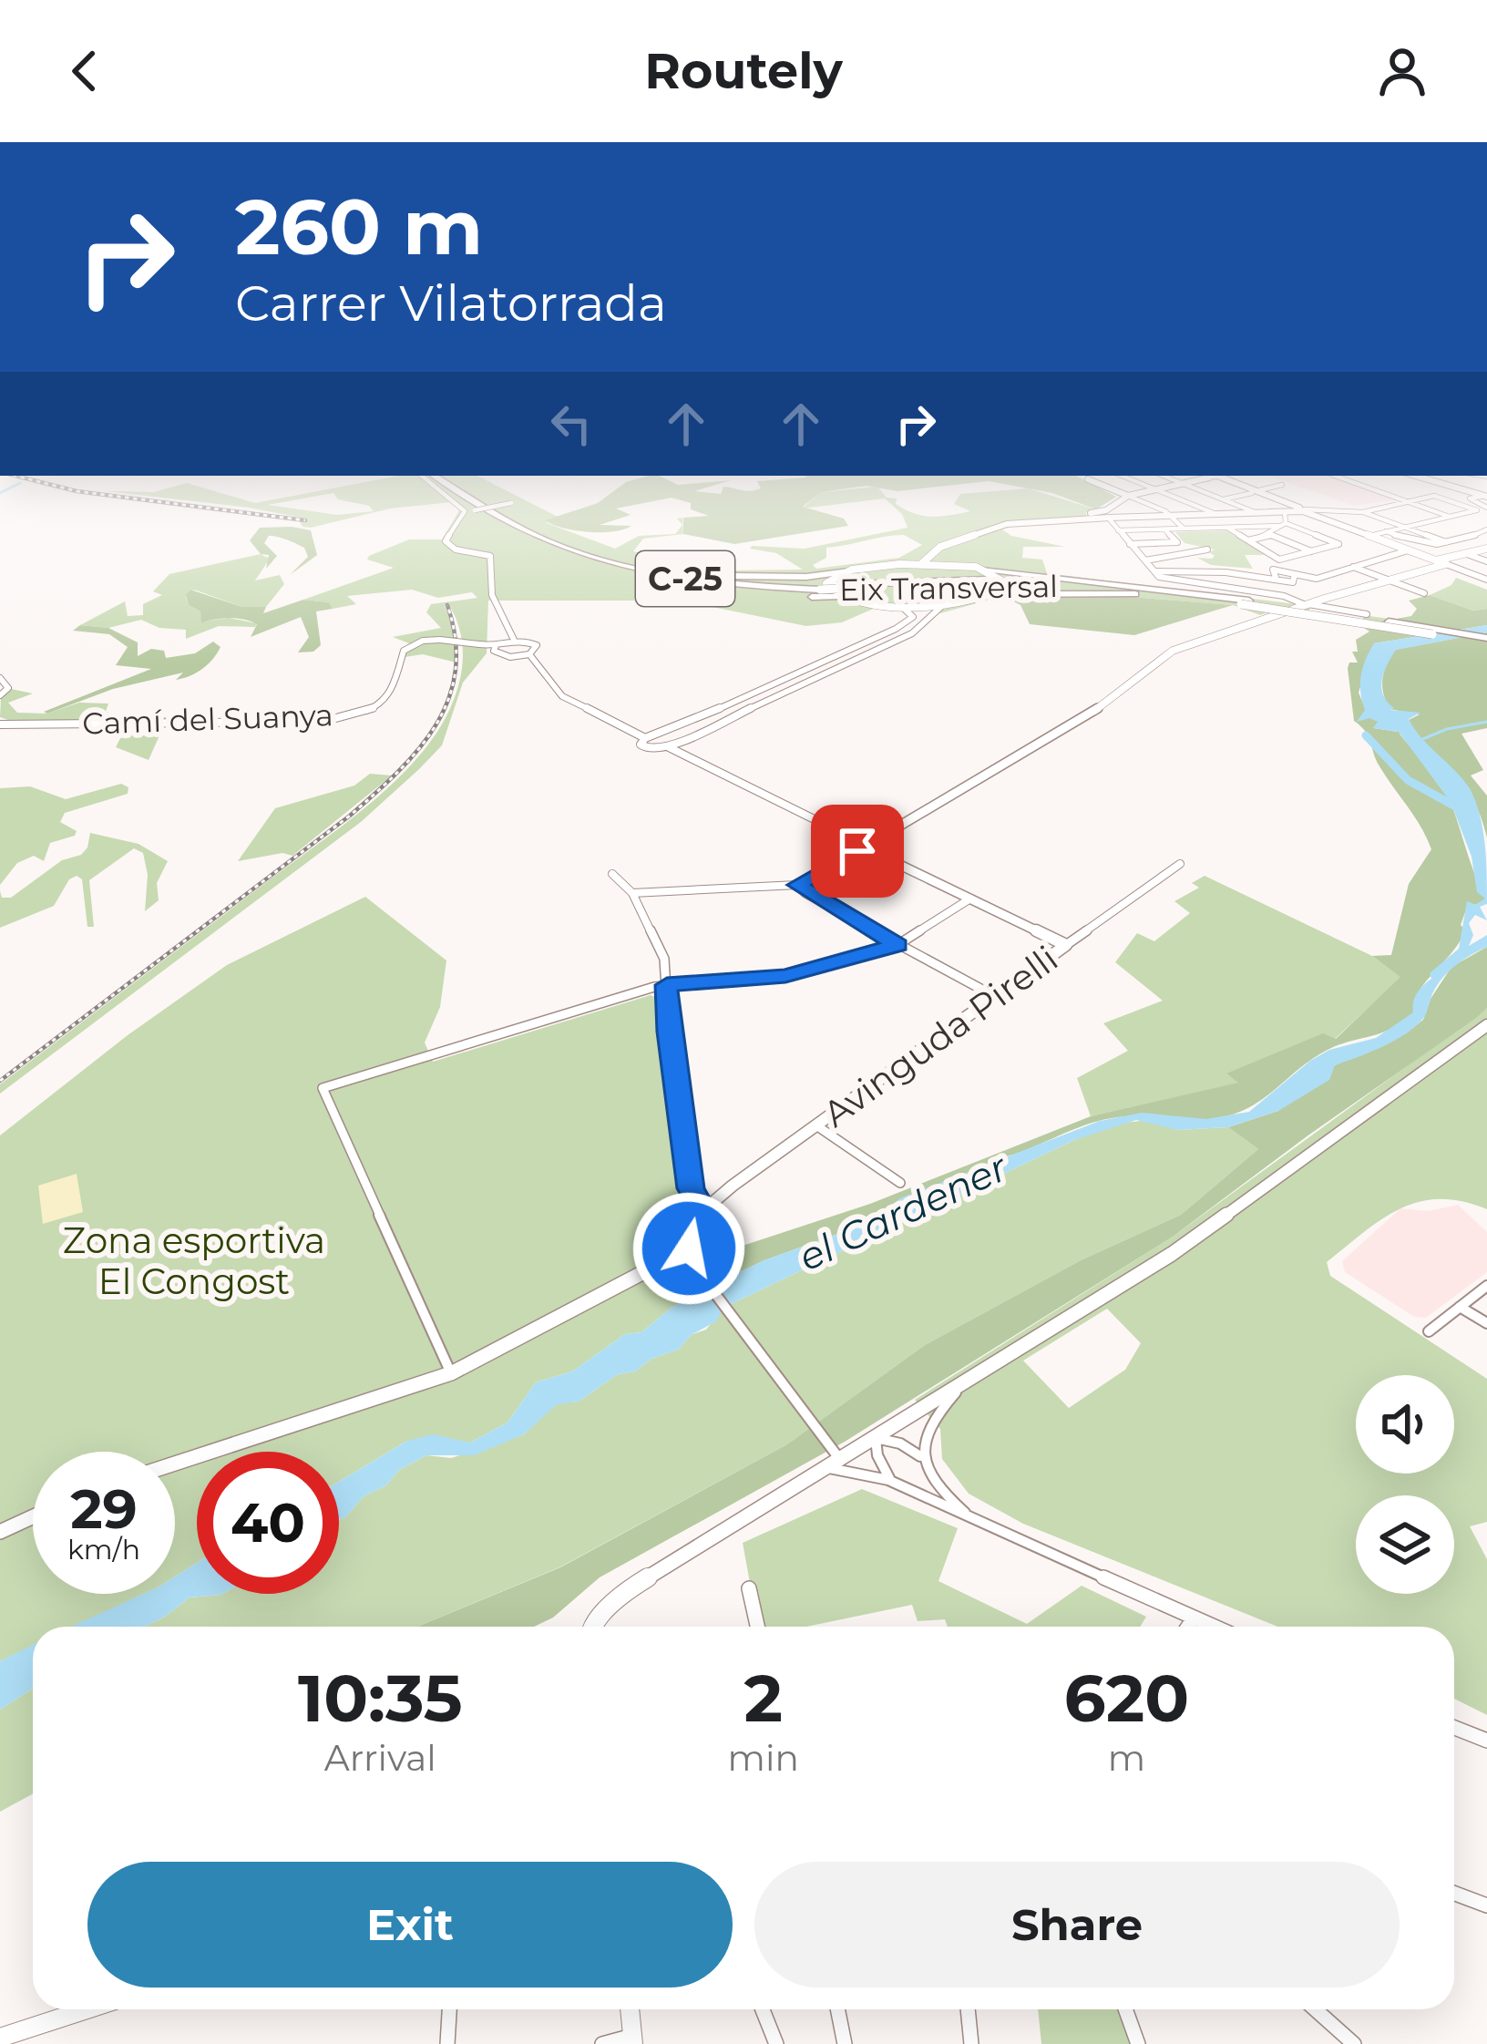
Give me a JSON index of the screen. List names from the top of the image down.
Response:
{
  "streets": {
    "highway": ["C-25", "Eix Transversal"],
    "street": ["Camí del Suanya", "Avinguda Pirelli"]
  },
  "water": ["el Cardener"],
  "parks": ["Zona esportiva El Congost"],
  "page": {
    "header": "Routely",
    "turn": ["260 m", "Carrer Vilatorrada"],
    "speed": "29 km/h",
    "limit": "40",
    "eta": [
      "10:35",
      "Arrival",
      "2",
      "min",
      "620",
      "m"
    ],
    "buttons": ["Exit", "Share"]
  }
}
